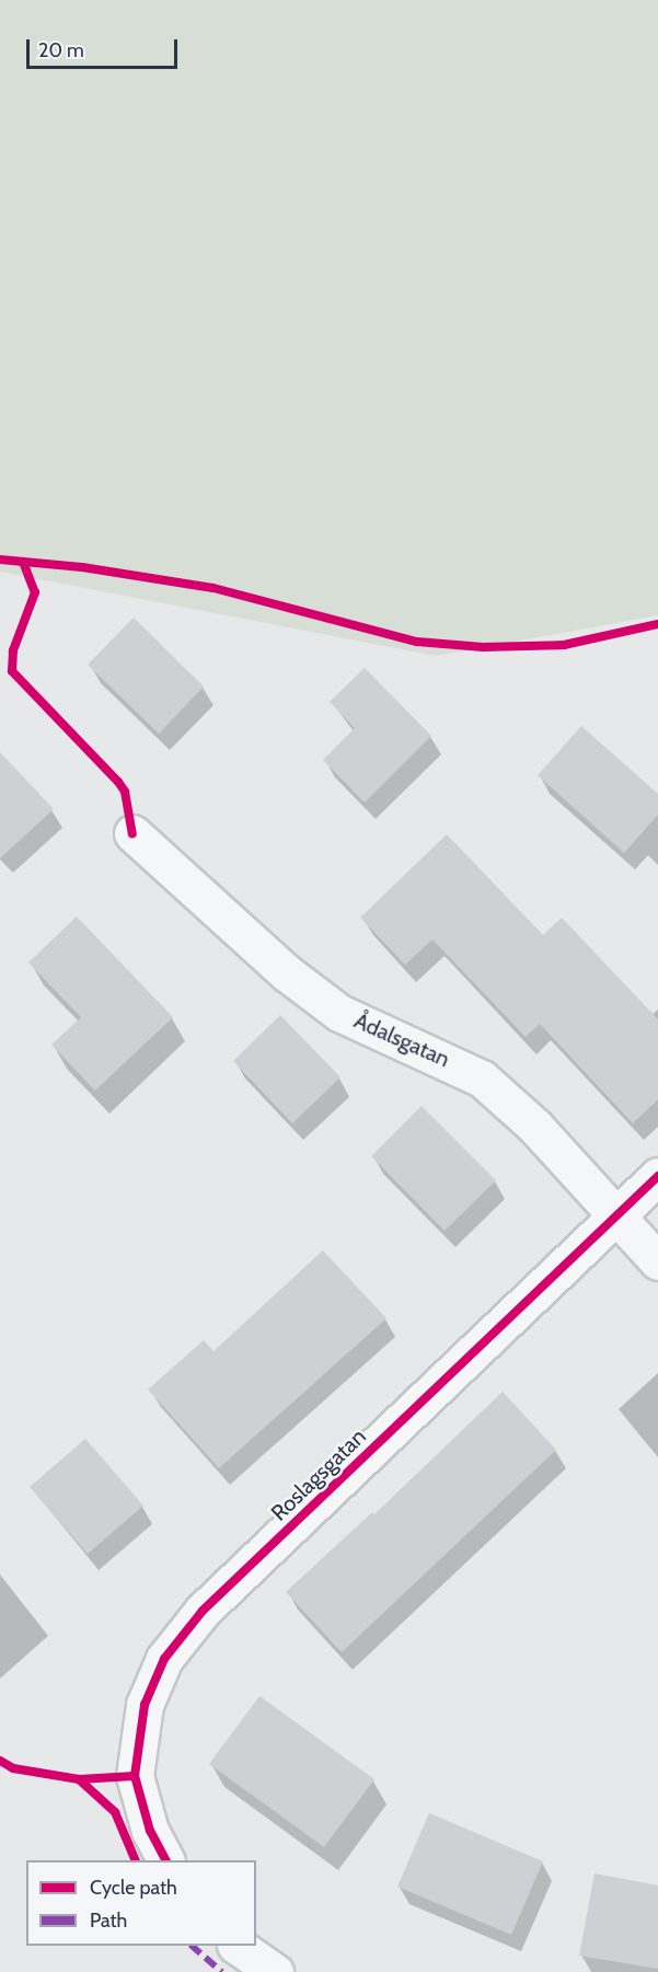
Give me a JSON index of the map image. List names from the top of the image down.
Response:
{
  "streets": {
    "street": ["Ådalsgatan", "Roslagsgatan"]
  },
  "crossings": [
    ["Ådalsgatan", "Roslagsgatan"]
  ],
  "legend": ["Cycle path", "Path"],
  "scale_bar": "20 m"
}
